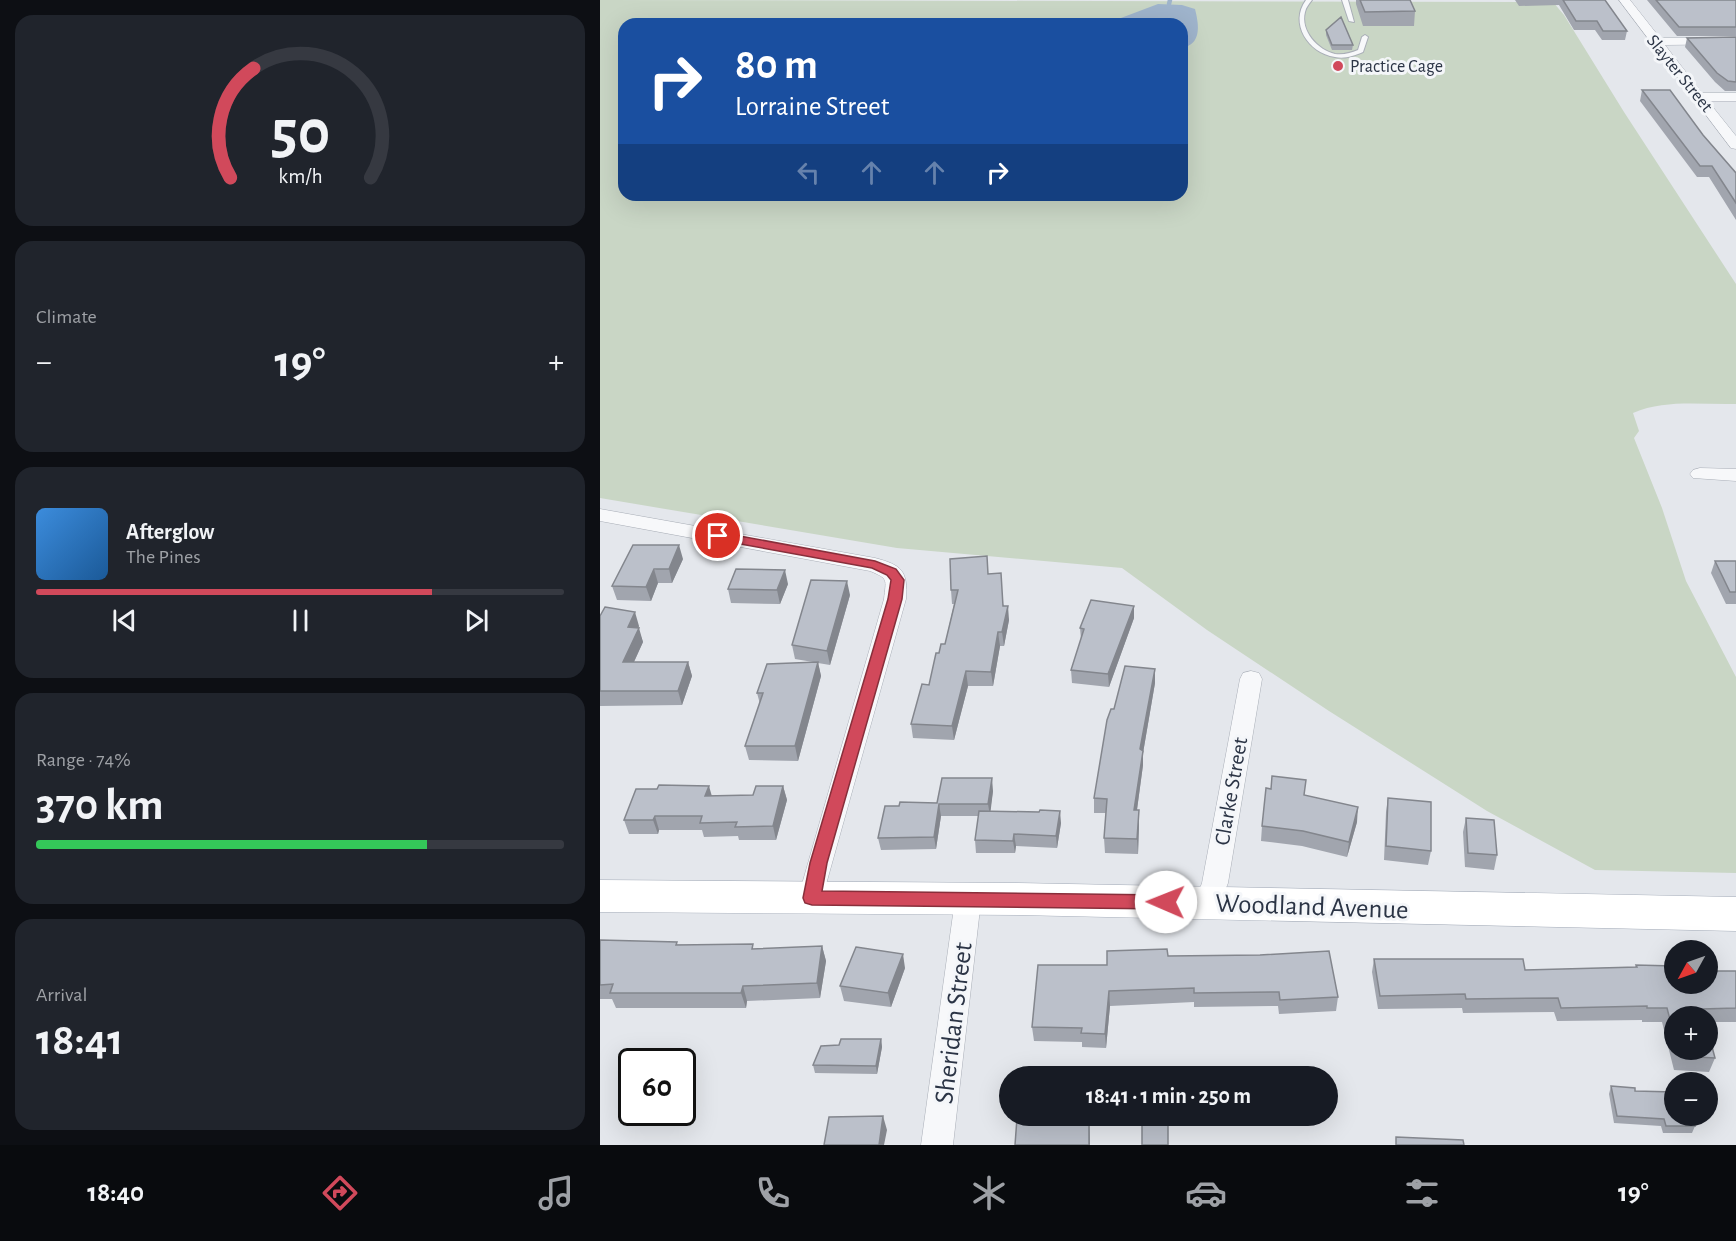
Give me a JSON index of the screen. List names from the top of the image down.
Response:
{
  "streets": {
    "main road": ["Woodland Avenue"],
    "street": ["Slayter Street", "Clarke Street", "Sheridan Street"]
  },
  "crossings": [
    ["Clarke Street", "Woodland Avenue"],
    ["Woodland Avenue", "Sheridan Street"]
  ],
  "places": ["Practice Cage"],
  "north": "bottom left",
  "page": {
    "turn": ["80 m", "Lorraine Street"],
    "tile": [
      "Climate",
      ["Range · 74%", "370 km"],
      ["Arrival", "18:41"]
    ],
    "heat": ["−", "19°", "+"],
    "song": ["Afterglow", "The Pines"],
    "map_buttons": ["+", "−"],
    "limit": "60",
    "trip": "18:41 · 1 min · 250 m",
    "tabs": ["18:40", "19°"],
    "gauge": ["50", "km/h"]
  }
}
